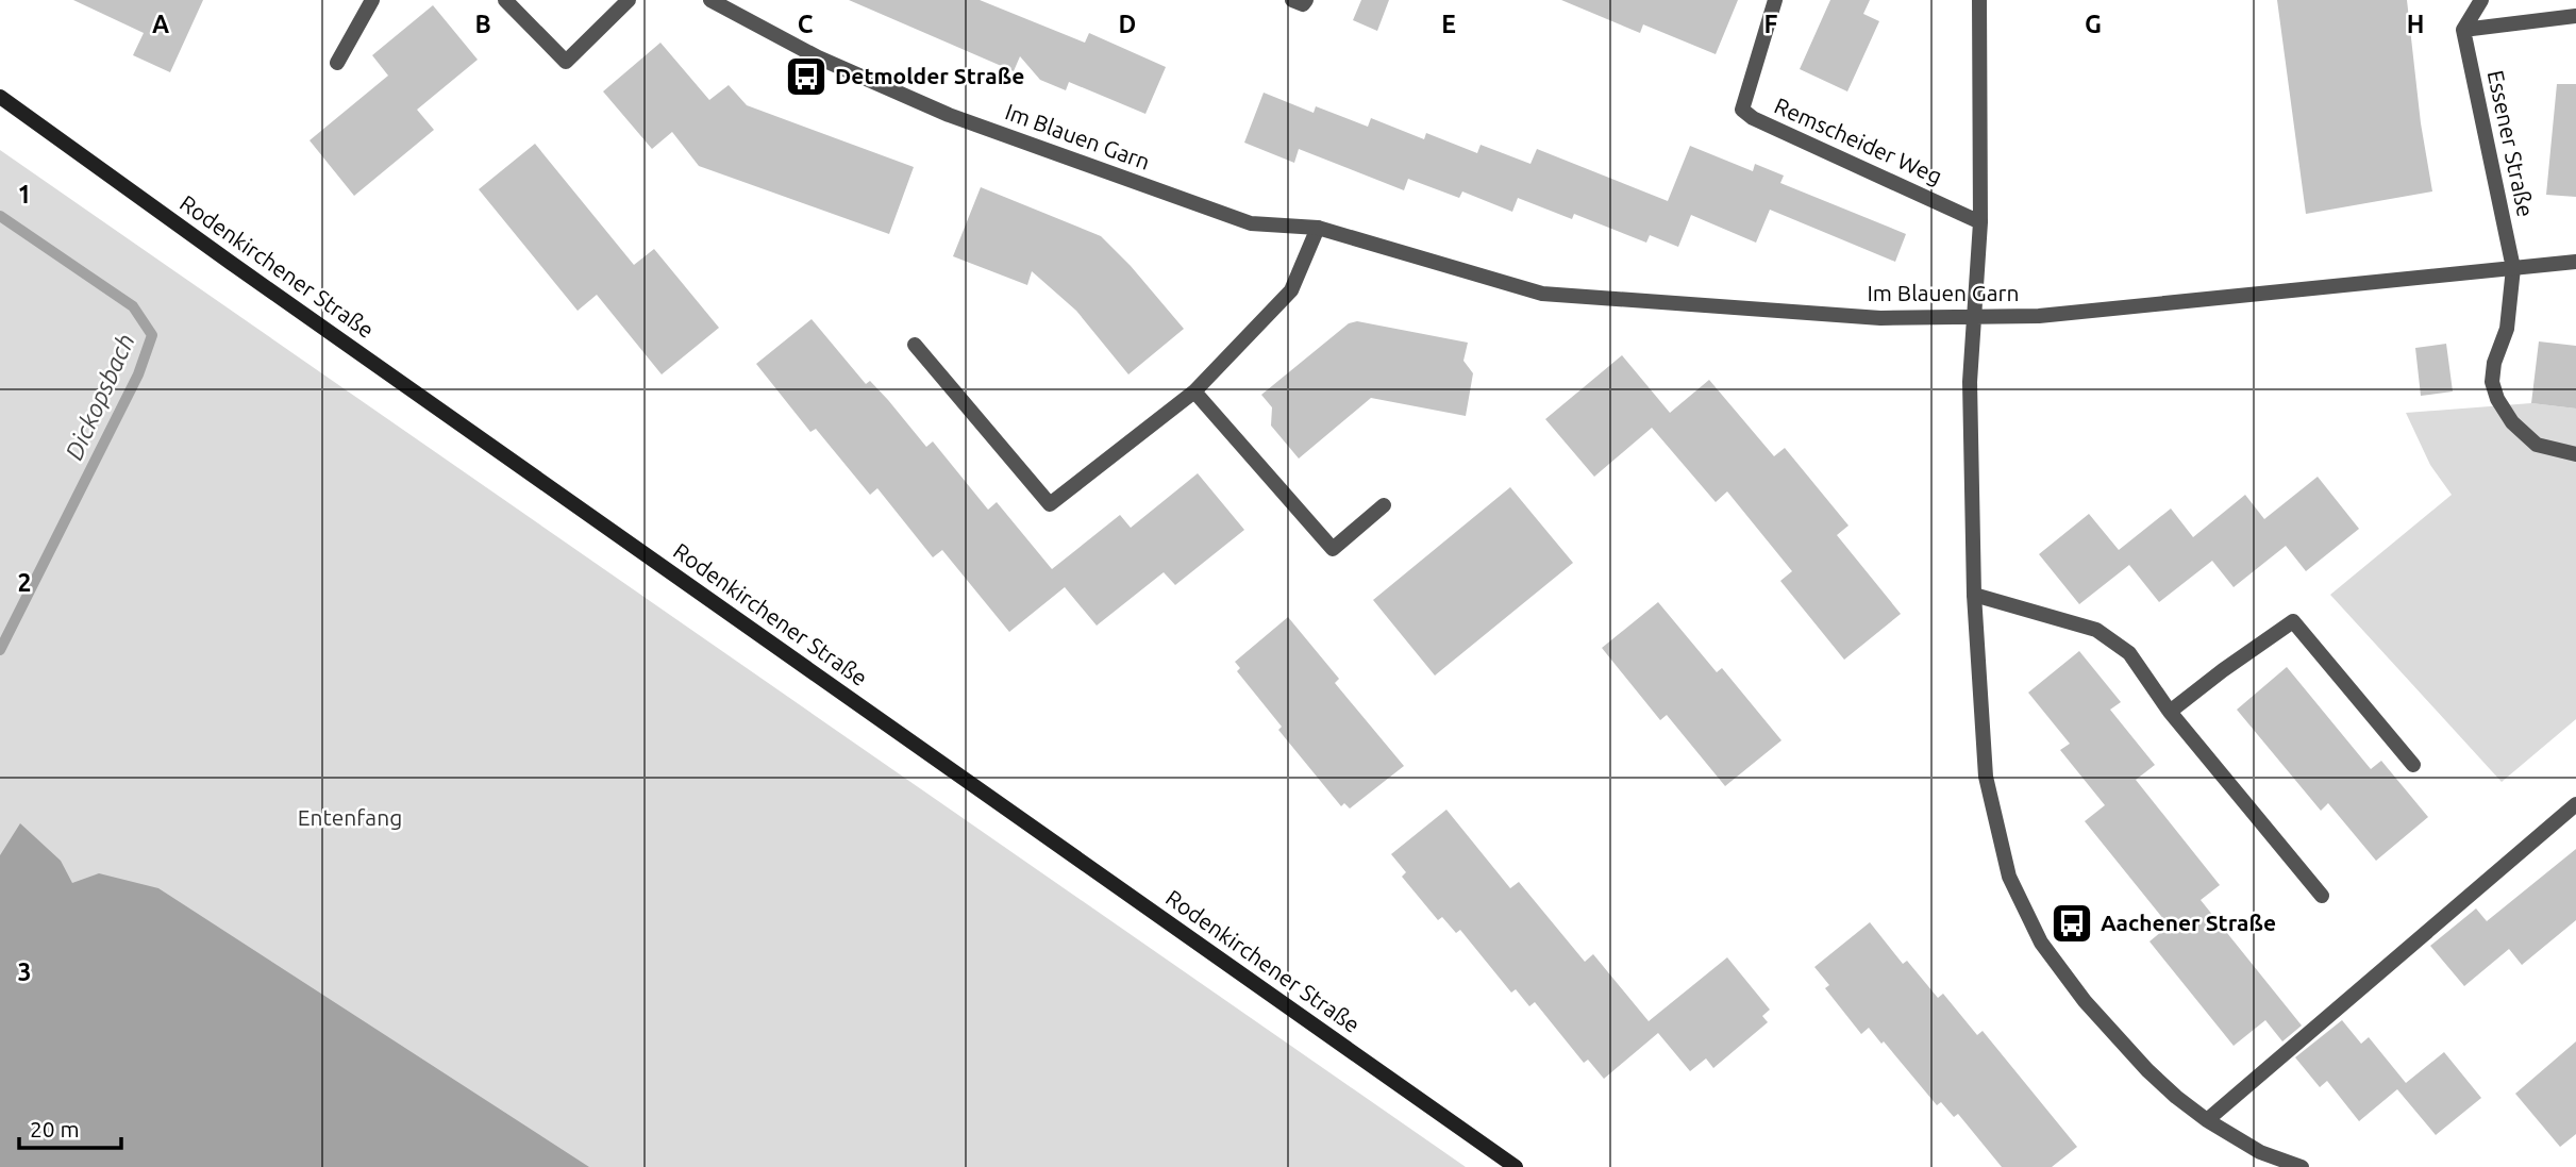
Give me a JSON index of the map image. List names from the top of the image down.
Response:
{
  "streets": {
    "main road": ["Rodenkirchener Straße"],
    "street": ["Im Blauen Garn", "Remscheider Weg", "Essener Straße"]
  },
  "crossings": [
    ["Im Blauen Garn", "Essener Straße"]
  ],
  "water": ["Dickopsbach"],
  "parks": ["Entenfang"],
  "places": {
    "bus stop": ["Detmolder Straße", "Aachener Straße"]
  },
  "scale_bar": "20 m",
  "grid": {
    "columns": [
      "A",
      "B",
      "C",
      "D",
      "E",
      "F",
      "G",
      "H"
    ],
    "rows": ["1", "2", "3"]
  }
}
